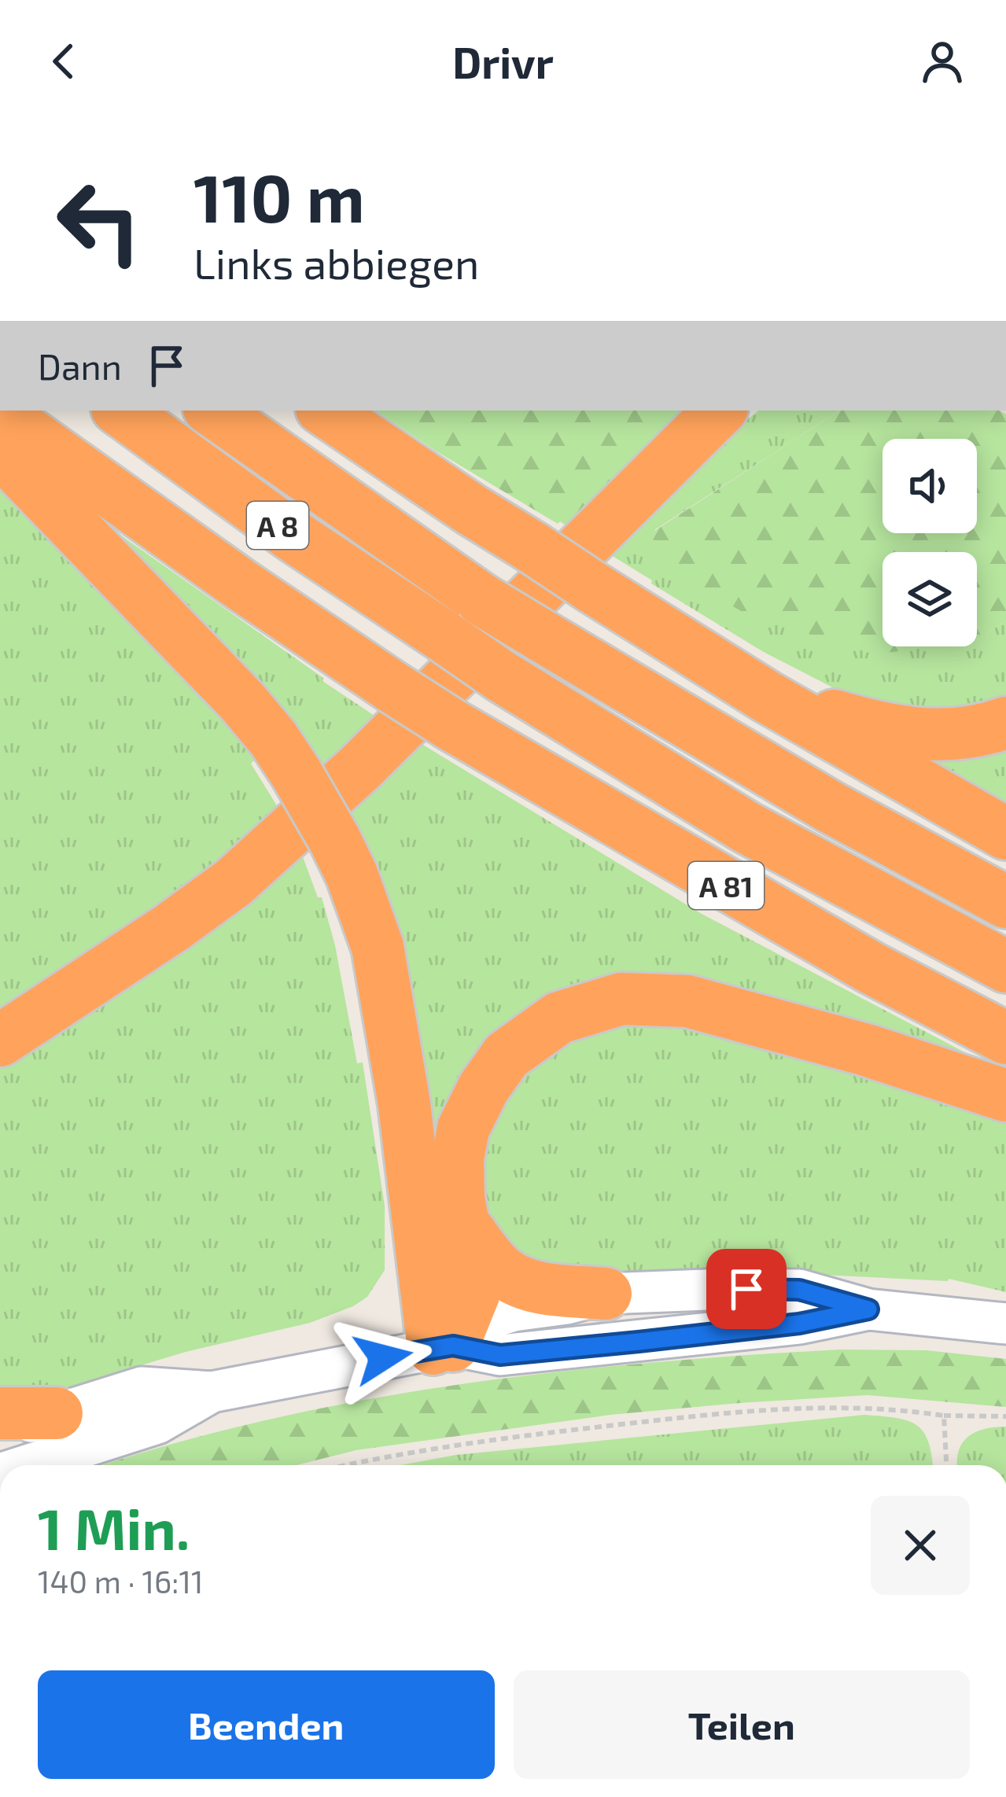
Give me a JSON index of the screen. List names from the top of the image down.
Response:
{
  "streets": {
    "highway": ["A 8", "A 81"]
  },
  "page": {
    "header": "Drivr",
    "turn": ["110 m", "Links abbiegen"],
    "then": "Dann",
    "heading": ["1 Min.", "140 m · 16:11"],
    "buttons": ["Beenden", "Teilen"]
  }
}
